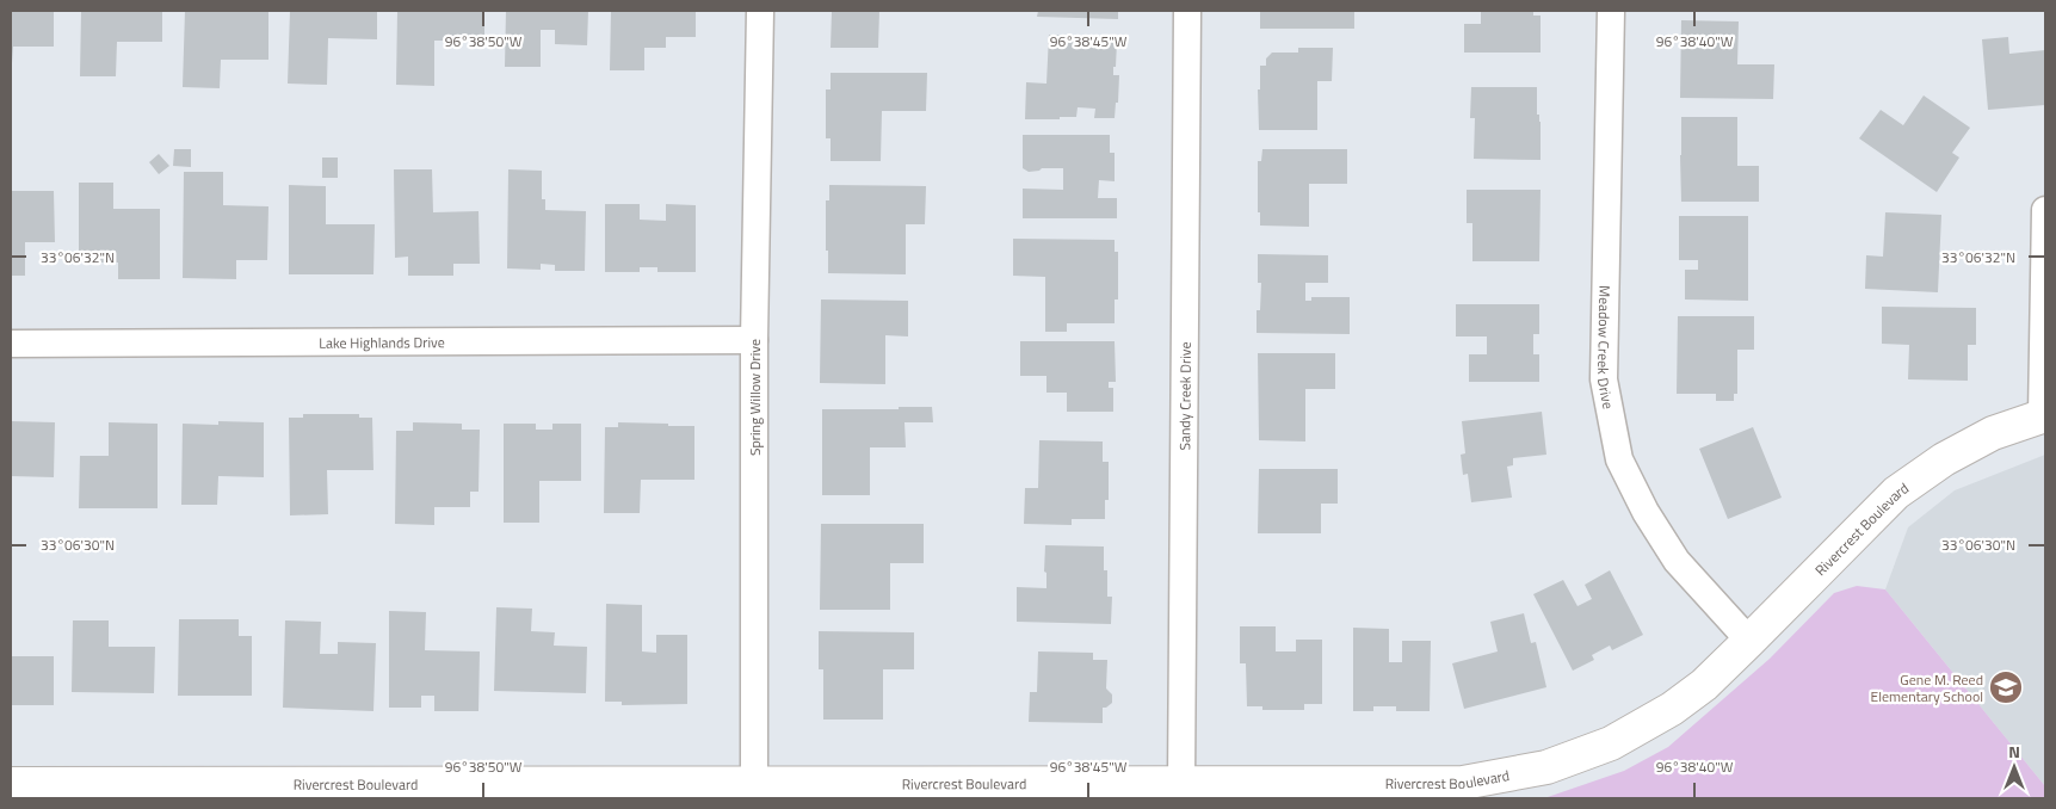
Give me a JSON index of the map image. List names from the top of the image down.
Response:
{
  "streets": {
    "street": [
      "Lake Highlands Drive",
      "Meadow Creek Drive",
      "Spring Willow Drive",
      "Sandy Creek Drive",
      "Rivercrest Boulevard"
    ]
  },
  "crossings": [
    ["Lake Highlands Drive", "Spring Willow Drive"],
    ["Meadow Creek Drive", "Rivercrest Boulevard"],
    ["Spring Willow Drive", "Rivercrest Boulevard"],
    ["Sandy Creek Drive", "Rivercrest Boulevard"]
  ],
  "places": {
    "school or university": ["Gene M. Reed Elementary School"]
  },
  "north": "top",
  "coordinates": [
    "96°38'50\"W",
    "96°38'45\"W",
    "96°38'40\"W",
    "33°06'32\"N",
    "33°06'30\"N"
  ]
}
